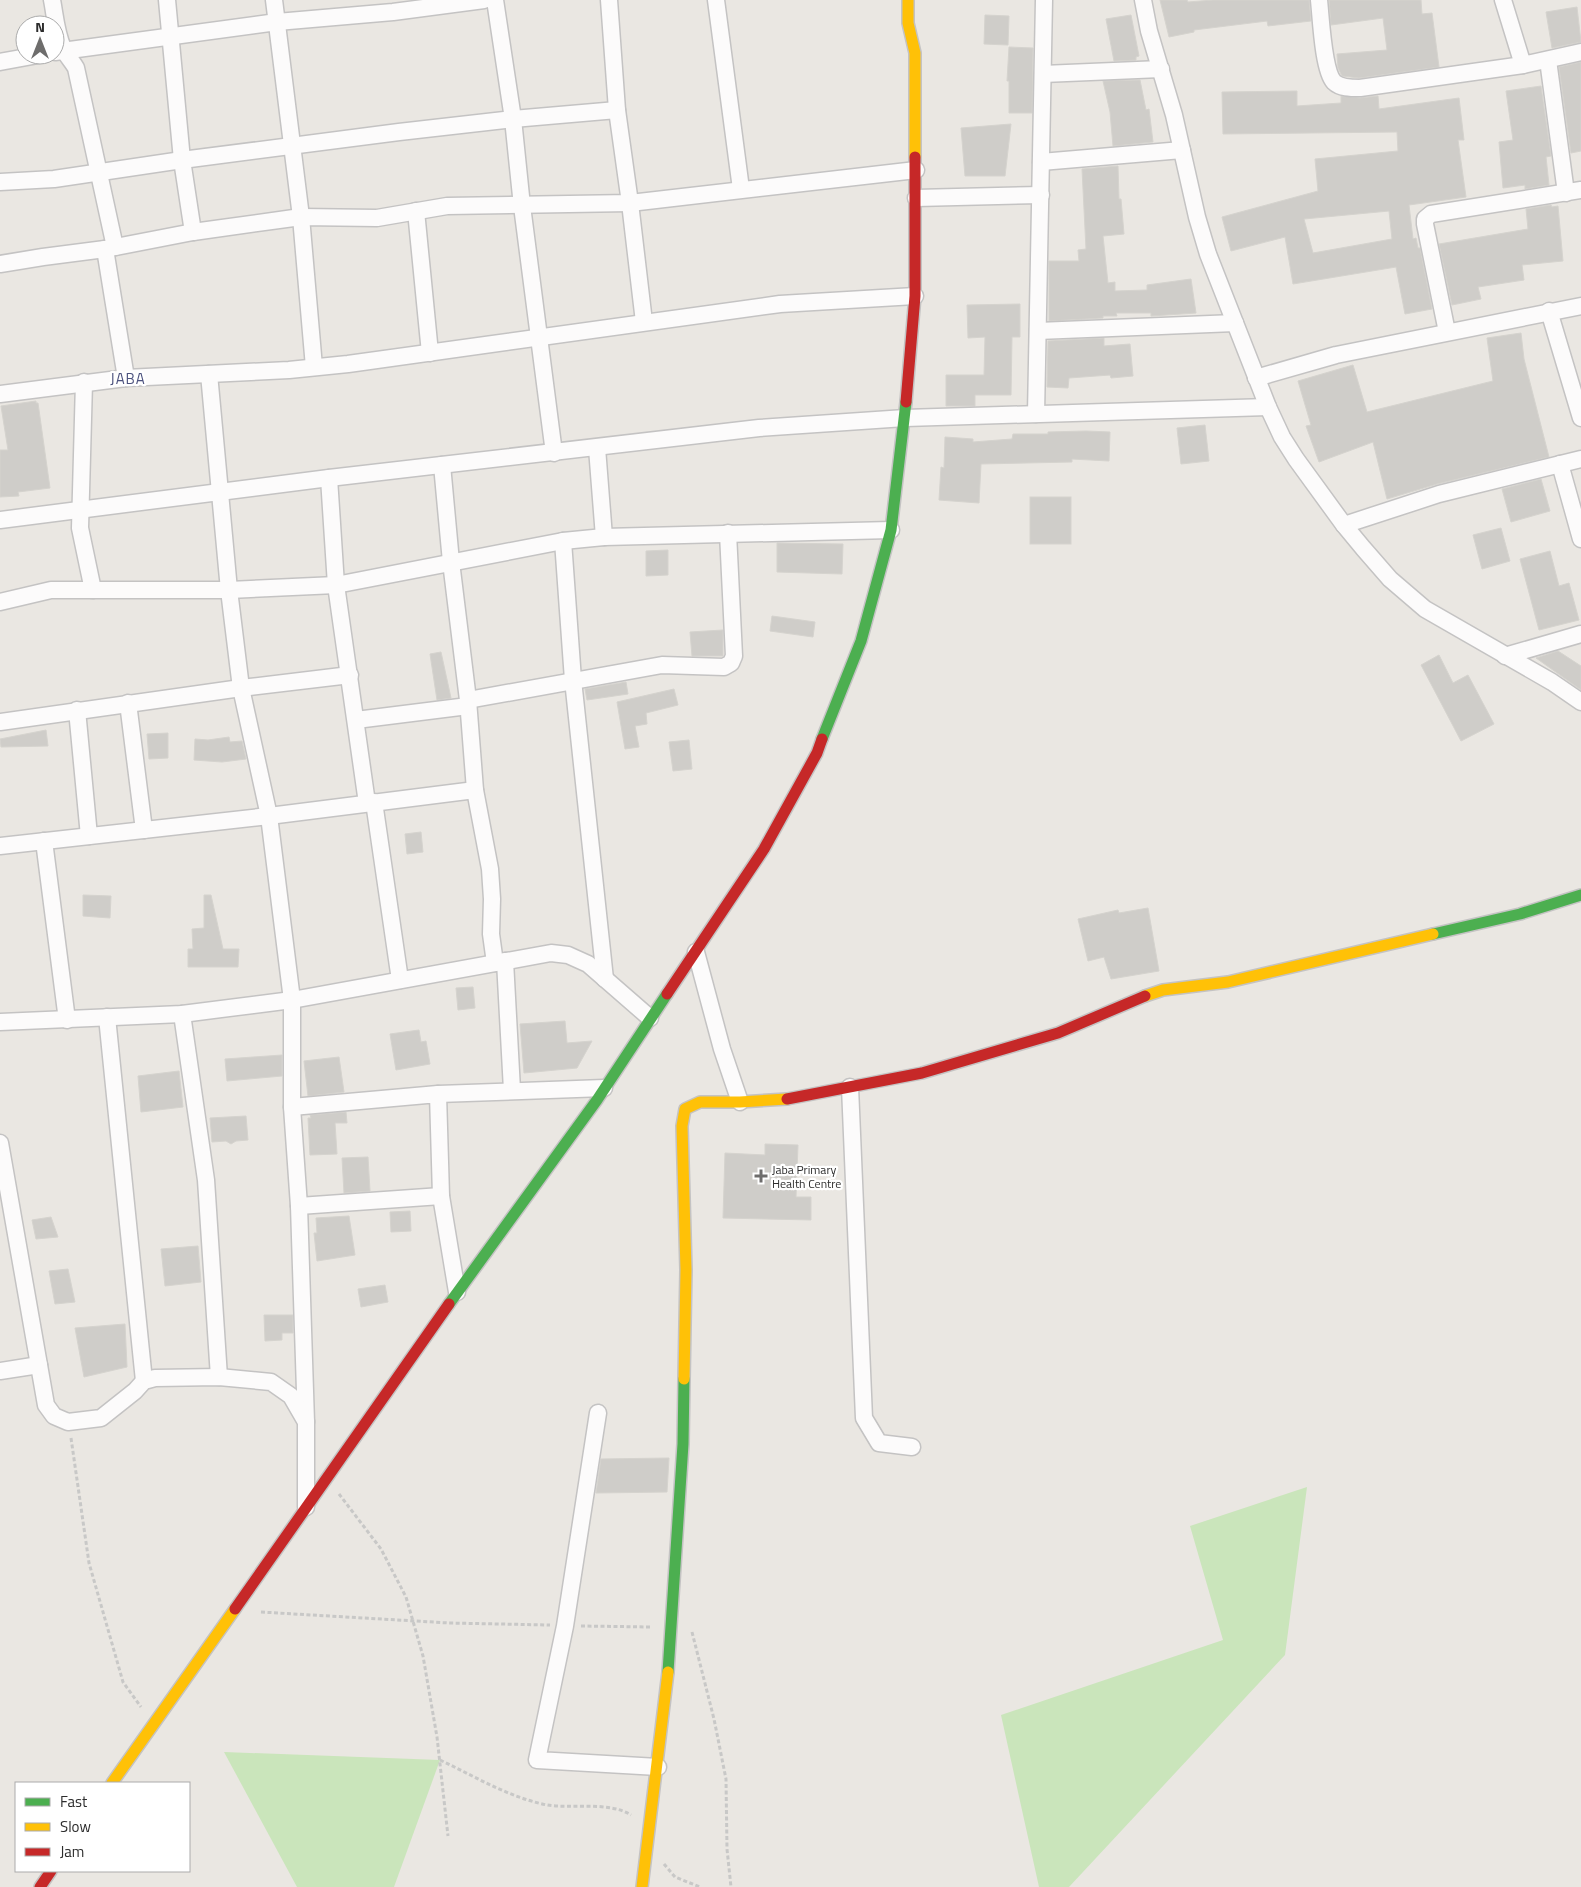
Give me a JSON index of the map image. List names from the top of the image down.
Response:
{
  "districts": ["JABA"],
  "places": {
    "health": ["Jaba Primary Health Centre"]
  },
  "legend": ["Fast", "Slow", "Jam"],
  "north": "top"
}
